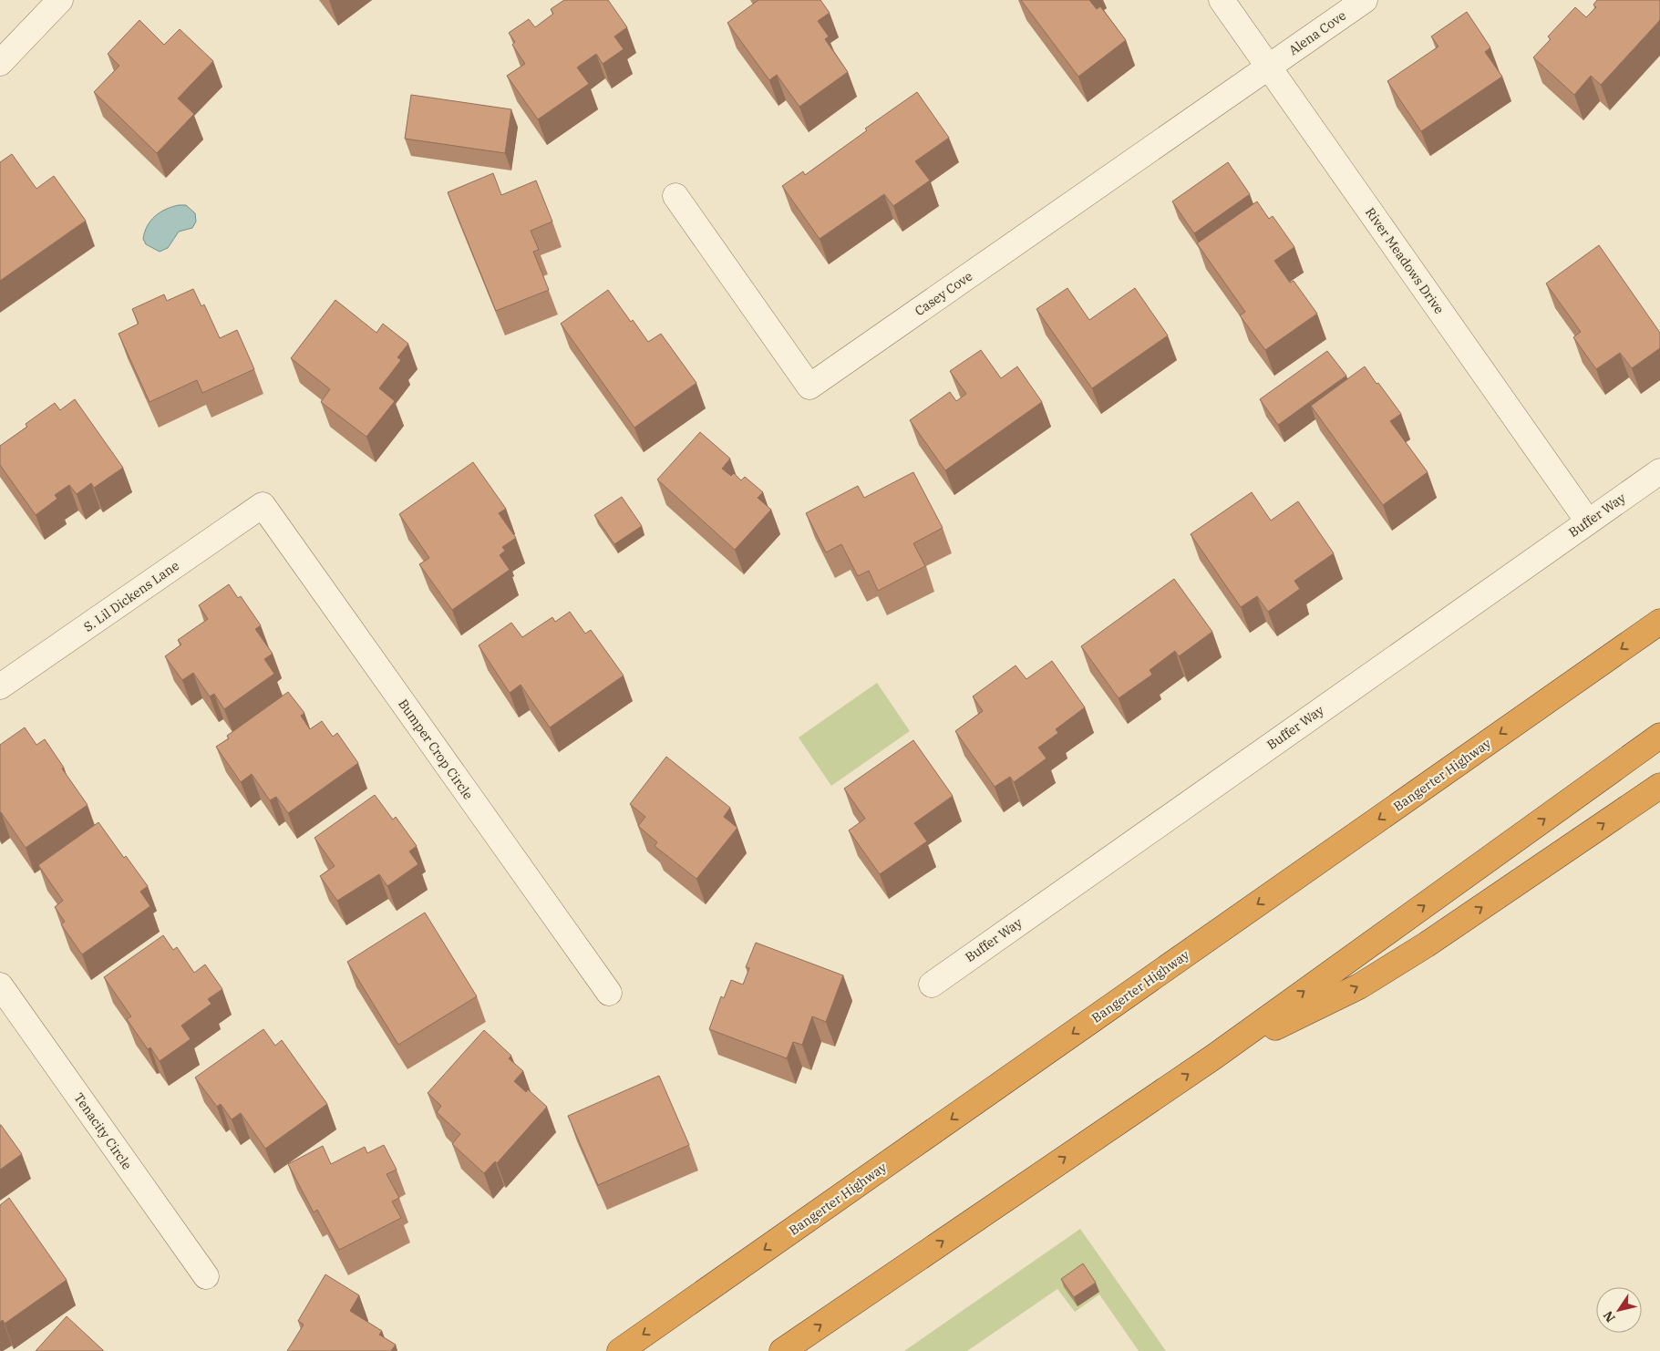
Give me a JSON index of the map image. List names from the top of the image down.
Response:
{
  "streets": {
    "highway": ["Bangerter Highway"],
    "street": [
      "Alena Cove",
      "River Meadows Drive",
      "Casey Cove",
      "Buffer Way",
      "S. Lil Dickens Lane",
      "Bumper Crop Circle",
      "Tenacity Circle"
    ]
  },
  "crossings": [
    ["Alena Cove", "River Meadows Drive"],
    ["Alena Cove", "Casey Cove"],
    ["River Meadows Drive", "Casey Cove"],
    ["River Meadows Drive", "Buffer Way"],
    ["S. Lil Dickens Lane", "Bumper Crop Circle"]
  ],
  "north": "bottom left"
}
